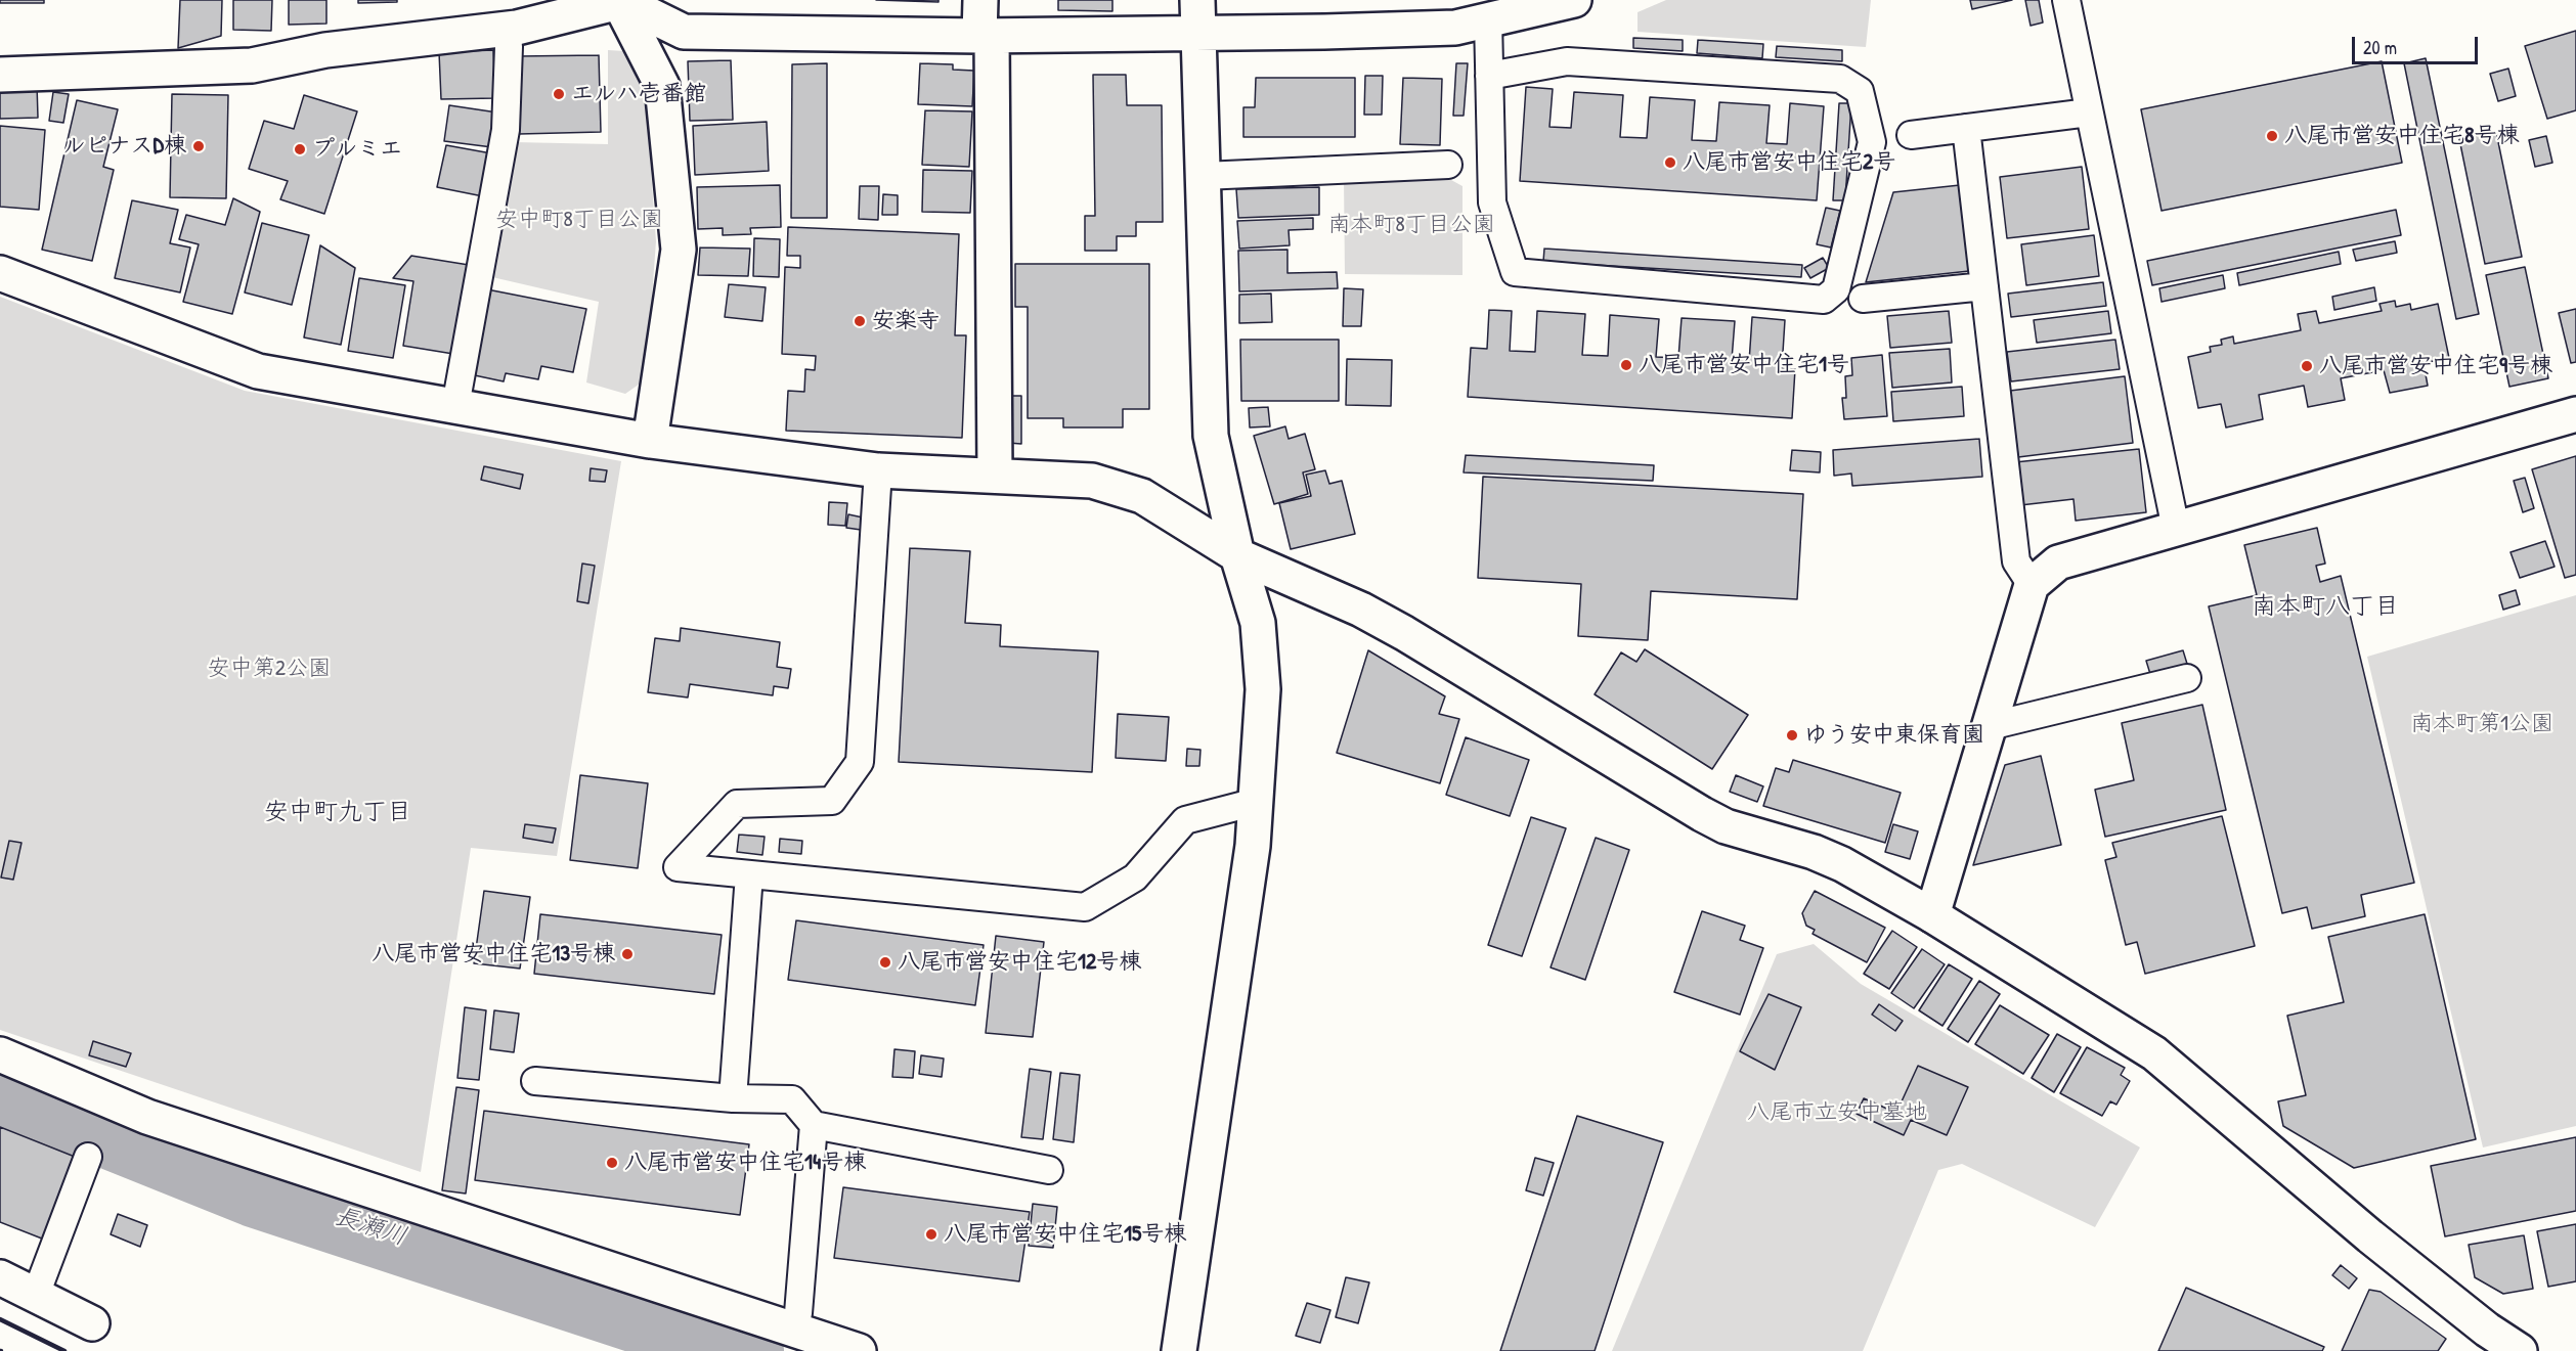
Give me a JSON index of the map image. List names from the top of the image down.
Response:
{
  "districts": ["南本町八丁目", "安中町九丁目"],
  "water": ["長瀬川"],
  "parks": [
    "安中町8丁目公園",
    "南本町8丁目公園",
    "安中第2公園",
    "南本町第1公園",
    "八尾市立安中墓地"
  ],
  "places": [
    "エルハ壱番館",
    "八尾市営安中住宅8号棟",
    "ルピナスD棟",
    "プルミエ",
    "八尾市営安中住宅2号",
    "安楽寺",
    "八尾市営安中住宅1号",
    "八尾市営安中住宅9号棟",
    "ゆう安中東保育園",
    "八尾市営安中住宅13号棟",
    "八尾市営安中住宅12号棟",
    "八尾市営安中住宅14号棟",
    "八尾市営安中住宅15号棟"
  ],
  "scale_bar": "20 m"
}
